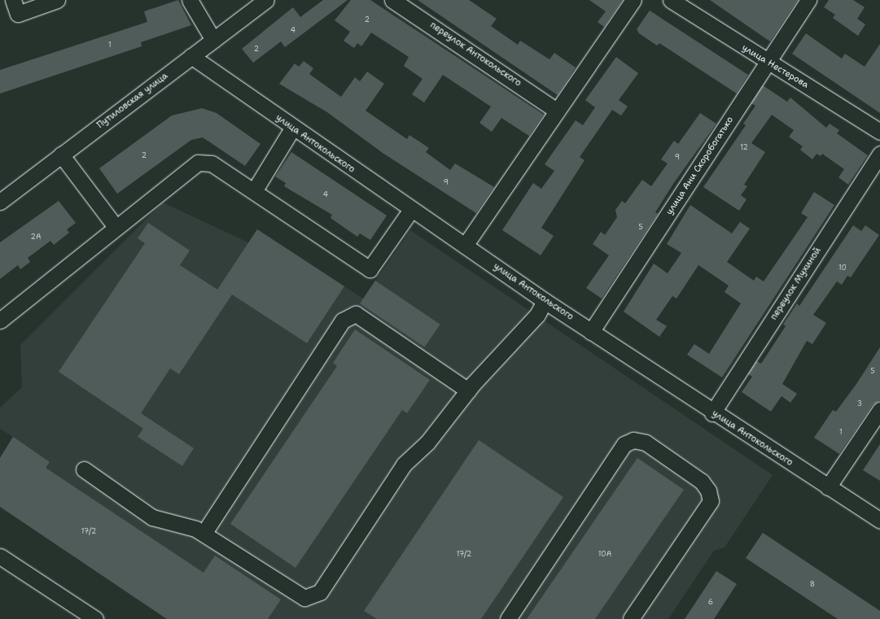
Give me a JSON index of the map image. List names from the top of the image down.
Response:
{
  "streets": {
    "street": [
      "переулок Антокольского",
      "улица Нестерова",
      "Путиловская улица",
      "улица Антокольского",
      "улица Ани Скоробогатько",
      "переулок Мухиной"
    ]
  },
  "crossings": [
    ["улица Нестерова", "улица Ани Скоробогатько"],
    ["Путиловская улица", "улица Антокольского"],
    ["улица Антокольского", "улица Ани Скоробогатько"],
    ["улица Антокольского", "переулок Мухиной"]
  ],
  "house_numbers": [
    "2",
    "4",
    "1",
    "2",
    "12",
    "2",
    "9",
    "9",
    "4",
    "5",
    "2А",
    "10",
    "5",
    "3",
    "1",
    "17/2",
    "17/2",
    "10А",
    "8",
    "6"
  ]
}
